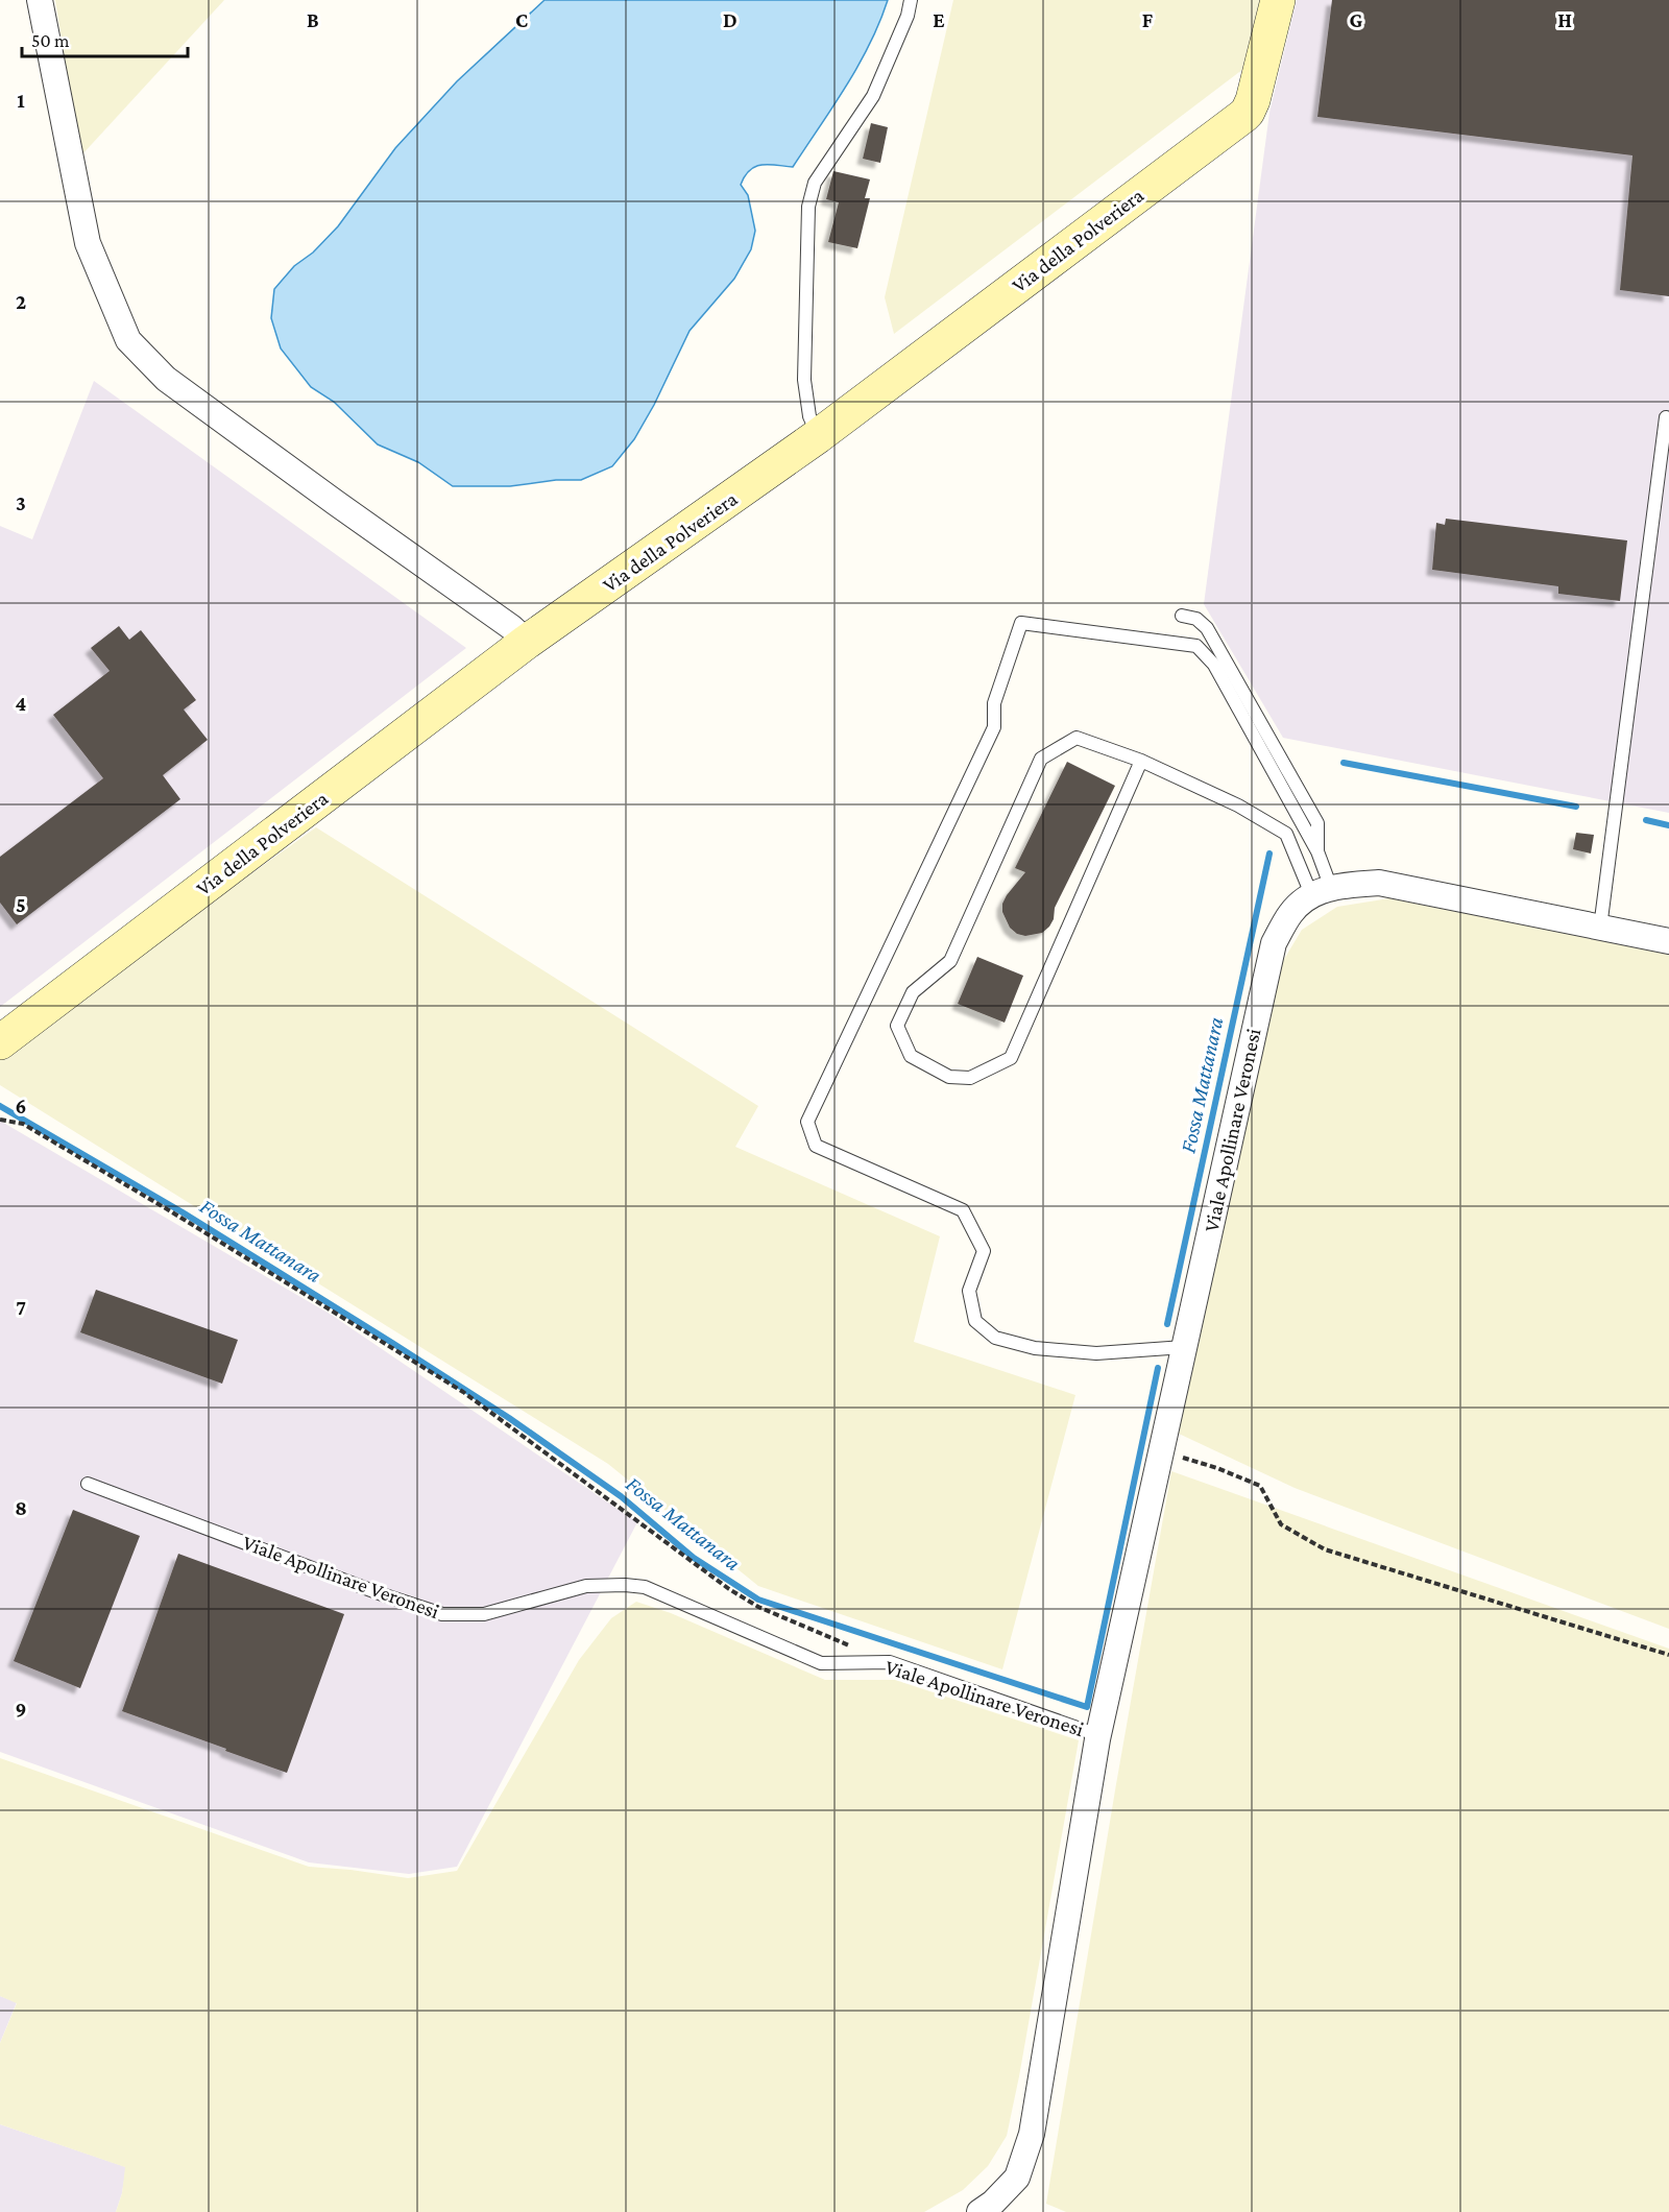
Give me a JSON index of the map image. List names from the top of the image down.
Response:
{
  "streets": {
    "street": ["Via della Polveriera", "Viale Apollinare Veronesi"]
  },
  "water": ["Fossa Mattanara"],
  "scale_bar": "50 m",
  "grid": {
    "columns": [
      "B",
      "C",
      "D",
      "E",
      "F",
      "G",
      "H"
    ],
    "rows": [
      "1",
      "2",
      "3",
      "4",
      "5",
      "6",
      "7",
      "8",
      "9"
    ]
  }
}
